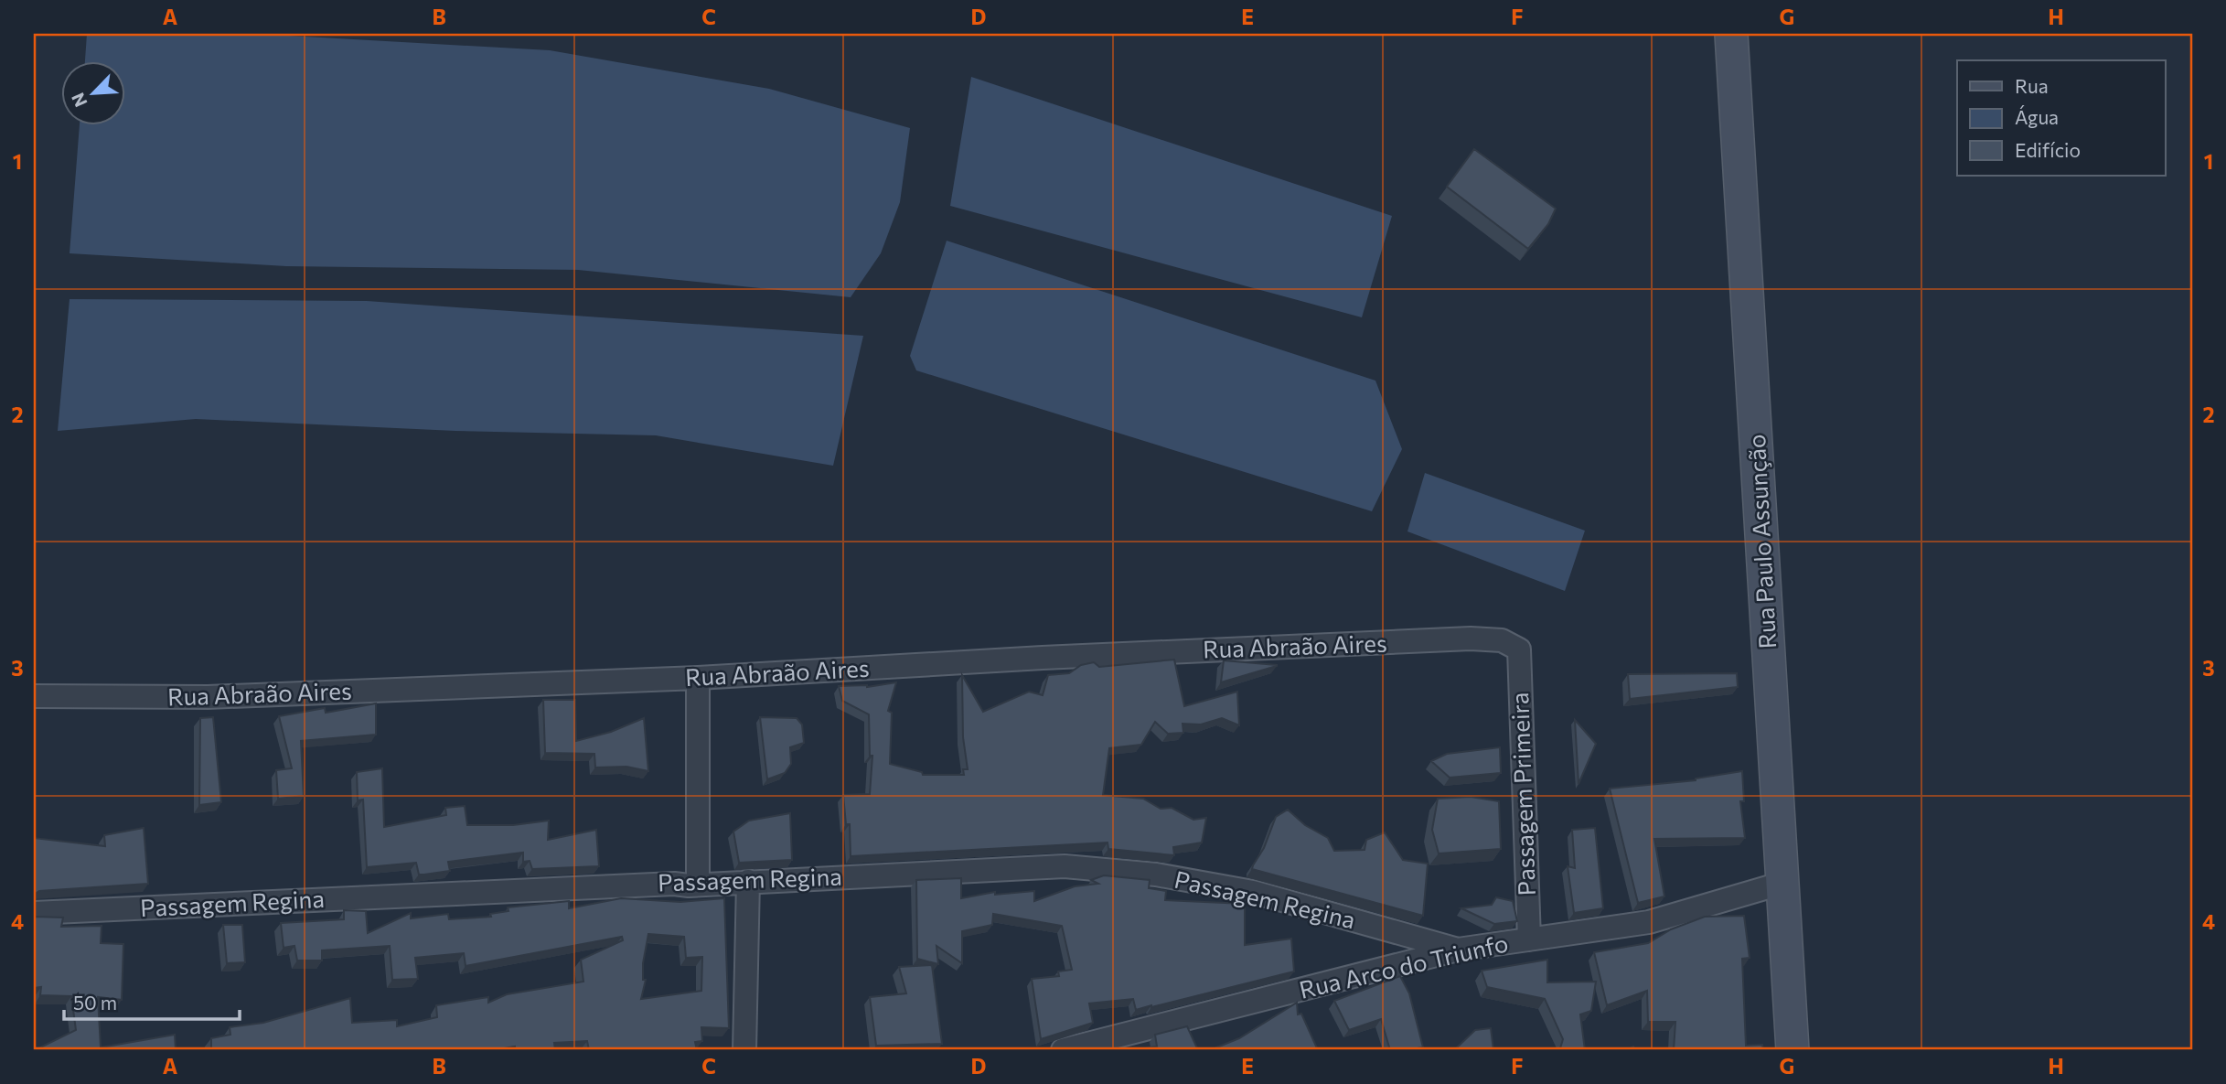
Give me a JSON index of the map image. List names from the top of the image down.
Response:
{
  "streets": {
    "street": [
      "Rua Paulo Assunção",
      "Rua Abraão Aires",
      "Passagem Primeira",
      "Passagem Regina",
      "Rua Arco do Triunfo"
    ]
  },
  "crossings": [
    ["Rua Paulo Assunção", "Rua Arco do Triunfo"],
    ["Rua Abraão Aires", "Passagem Primeira"],
    ["Passagem Primeira", "Rua Arco do Triunfo"],
    ["Passagem Regina", "Rua Arco do Triunfo"]
  ],
  "legend": ["Rua", "Água", "Edifício"],
  "scale_bar": "50 m",
  "north": "bottom left",
  "grid": {
    "columns": [
      "A",
      "B",
      "C",
      "D",
      "E",
      "F",
      "G",
      "H"
    ],
    "rows": [
      "1",
      "2",
      "3",
      "4"
    ]
  }
}
